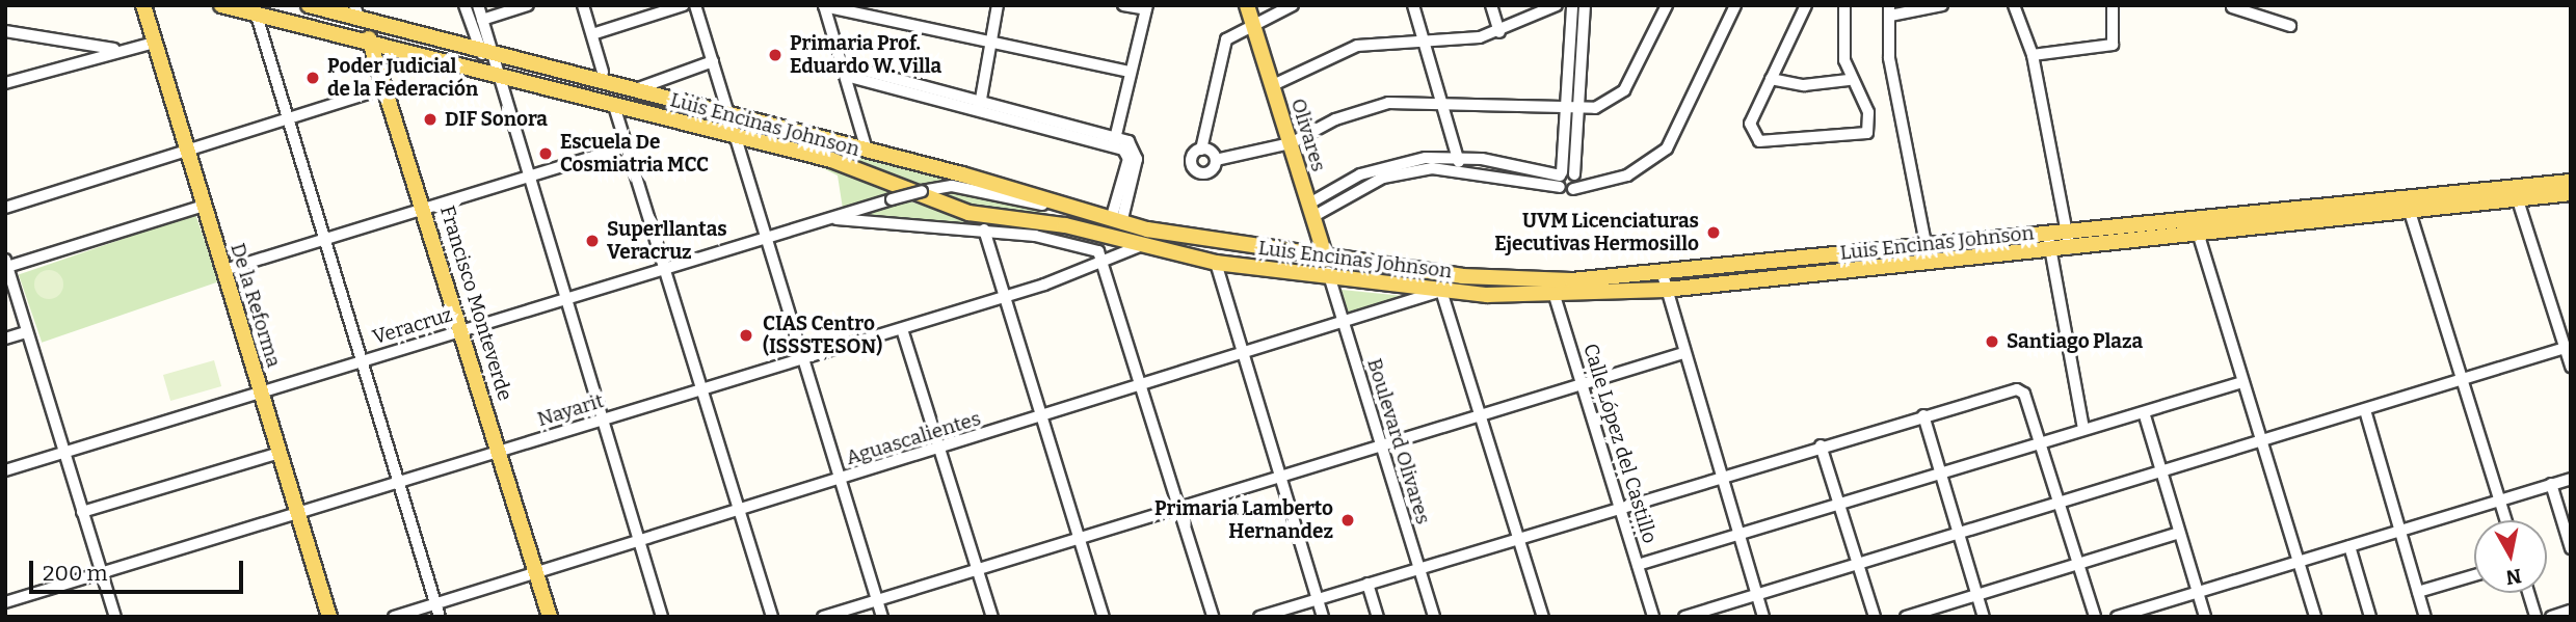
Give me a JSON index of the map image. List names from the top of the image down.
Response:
{
  "streets": {
    "main road": [
      "Luis Encinas Johnson",
      "Olivares",
      "Francisco Monteverde",
      "De la Reforma"
    ],
    "street": [
      "Veracruz",
      "Nayarit",
      "Aguascalientes",
      "Boulevard Olivares",
      "Calle López del Castillo"
    ]
  },
  "crossings": [
    ["Luis Encinas Johnson", "Olivares"],
    ["Luis Encinas Johnson", "Francisco Monteverde"],
    ["Luis Encinas Johnson", "Veracruz"],
    ["Luis Encinas Johnson", "Nayarit"],
    ["Luis Encinas Johnson", "Aguascalientes"],
    ["Luis Encinas Johnson", "Boulevard Olivares"],
    ["Luis Encinas Johnson", "Calle López del Castillo"],
    ["Olivares", "Boulevard Olivares"],
    ["Francisco Monteverde", "Veracruz"],
    ["Francisco Monteverde", "Nayarit"],
    ["Francisco Monteverde", "Aguascalientes"],
    ["De la Reforma", "Veracruz"],
    ["De la Reforma", "Nayarit"],
    ["Aguascalientes", "Boulevard Olivares"]
  ],
  "places": [
    "Primaria Prof. Eduardo W. Villa",
    "Poder Judicial de la Federación",
    "DIF Sonora",
    "Escuela De Cosmiatria MCC",
    "UVM Licenciaturas Ejecutivas Hermosillo",
    "Superllantas Veracruz",
    "CIAS Centro (ISSSTESON)",
    "Santiago Plaza",
    "Primaria Lamberto Hernandez"
  ],
  "scale_bar": "200 m",
  "north": "bottom"
}
